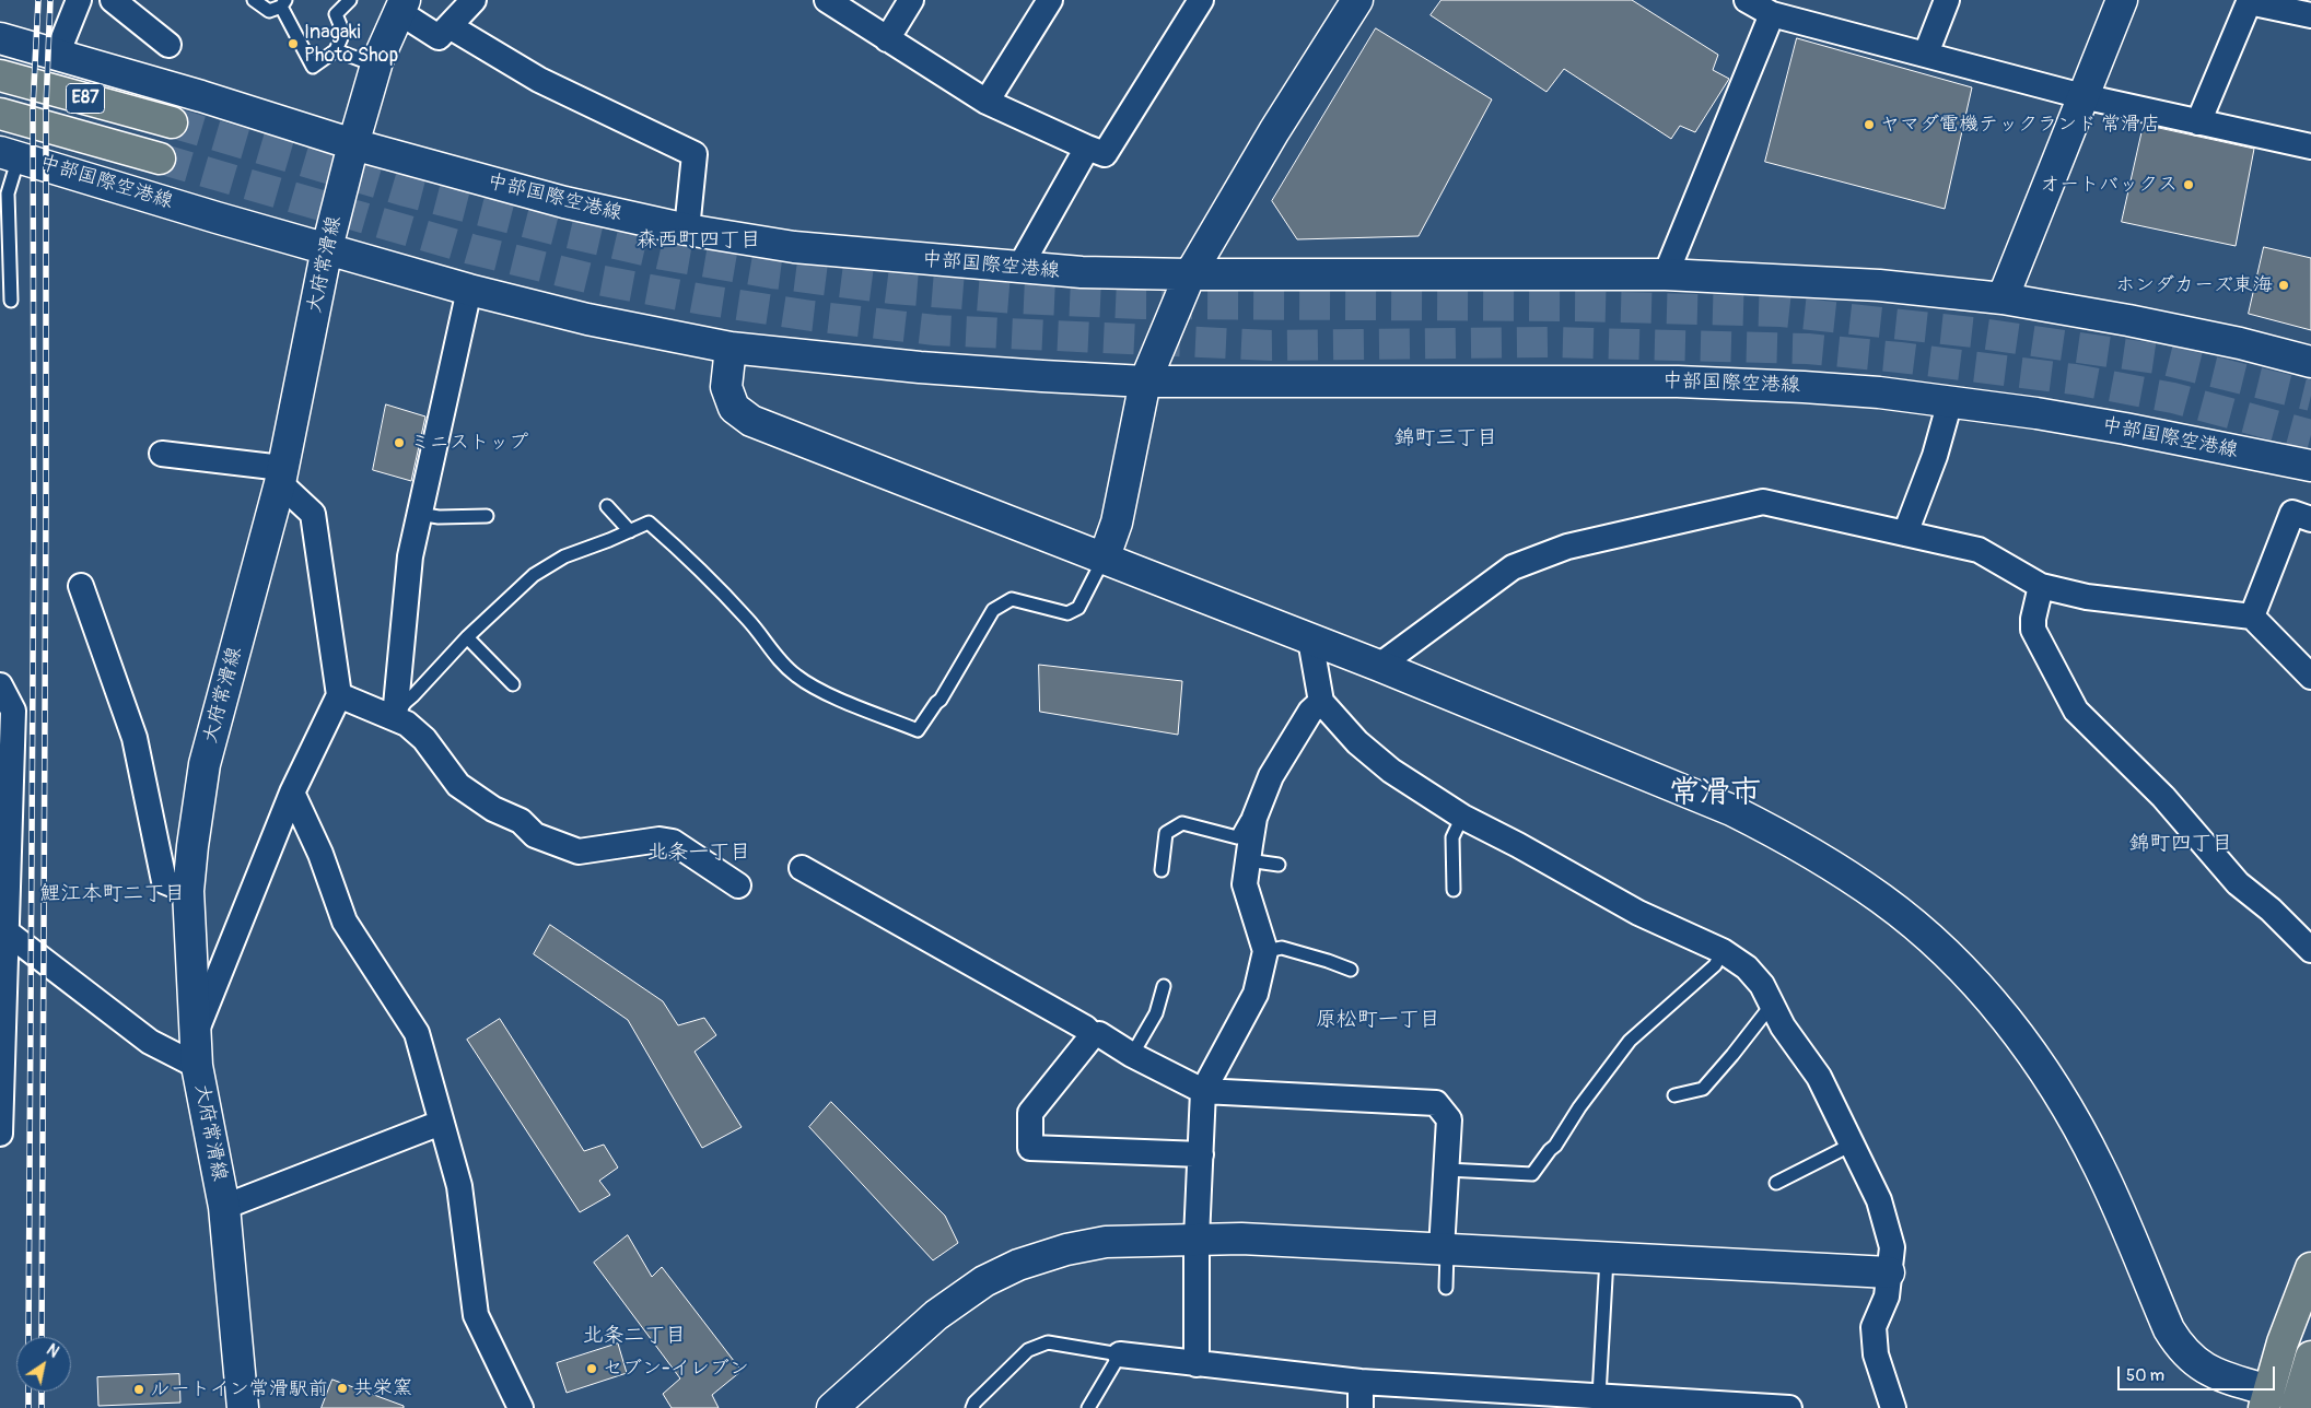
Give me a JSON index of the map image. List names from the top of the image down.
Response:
{
  "streets": {
    "highway": ["E87"],
    "main road": ["中部国際空港線", "大府常滑線"]
  },
  "crossings": [
    ["中部国際空港線", "大府常滑線"]
  ],
  "districts": [
    "森西町四丁目",
    "錦町三丁目",
    "常滑市",
    "錦町四丁目",
    "北条一丁目",
    "鯉江本町二丁目",
    "原松町一丁目",
    "北条二丁目"
  ],
  "places": [
    "Inagaki Photo Shop",
    "ヤマダ電機テックランド 常滑店",
    "オートバックス",
    "ホンダカーズ東海",
    "ミニストップ",
    "セブン-イレブン",
    "共栄窯",
    "ルートイン常滑駅前"
  ],
  "scale_bar": "50 m",
  "north": "top right"
}
